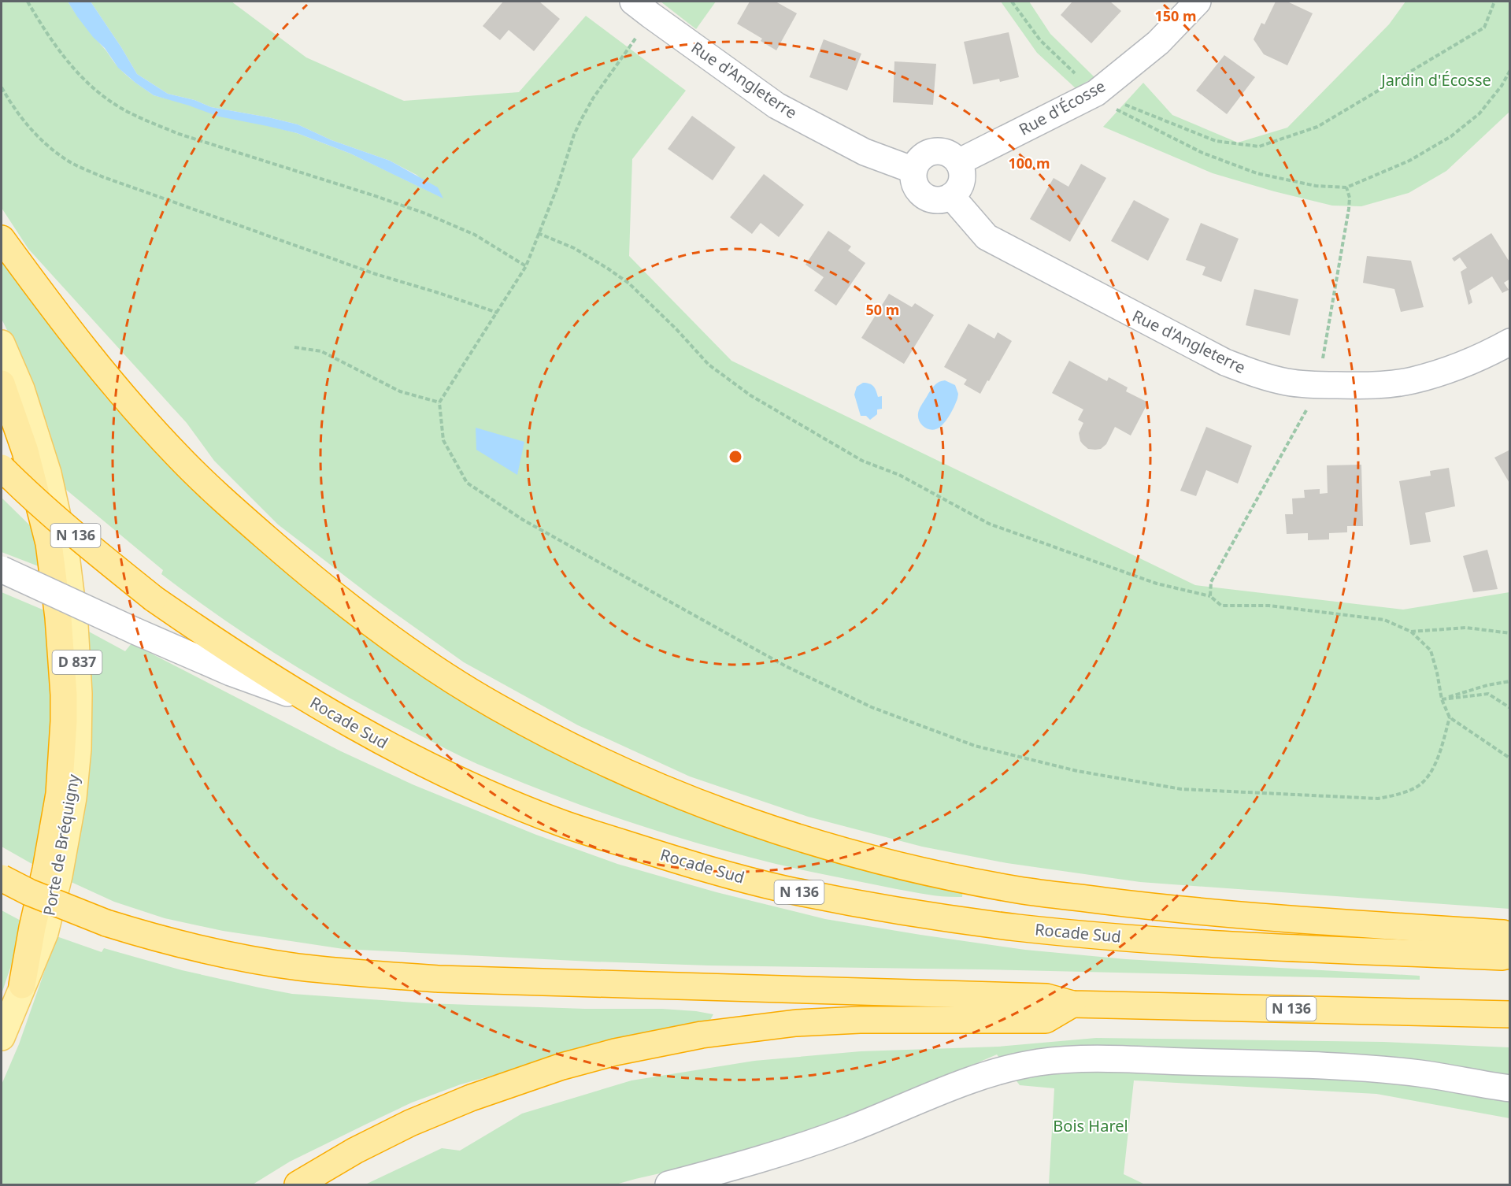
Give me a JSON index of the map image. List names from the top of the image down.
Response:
{
  "streets": {
    "highway": ["N 136", "Rocade Sud"],
    "main road": ["D 837", "Porte de Bréquigny"],
    "street": ["Rue d'Angleterre", "Rue d'Écosse"]
  },
  "crossings": [
    ["Rue d'Angleterre", "Rue d'Écosse"],
    ["D 837", "Porte de Bréquigny"]
  ],
  "parks": ["Jardin d'Écosse", "Bois Harel"],
  "rings": ["150 m", "100 m", "50 m"]
}
